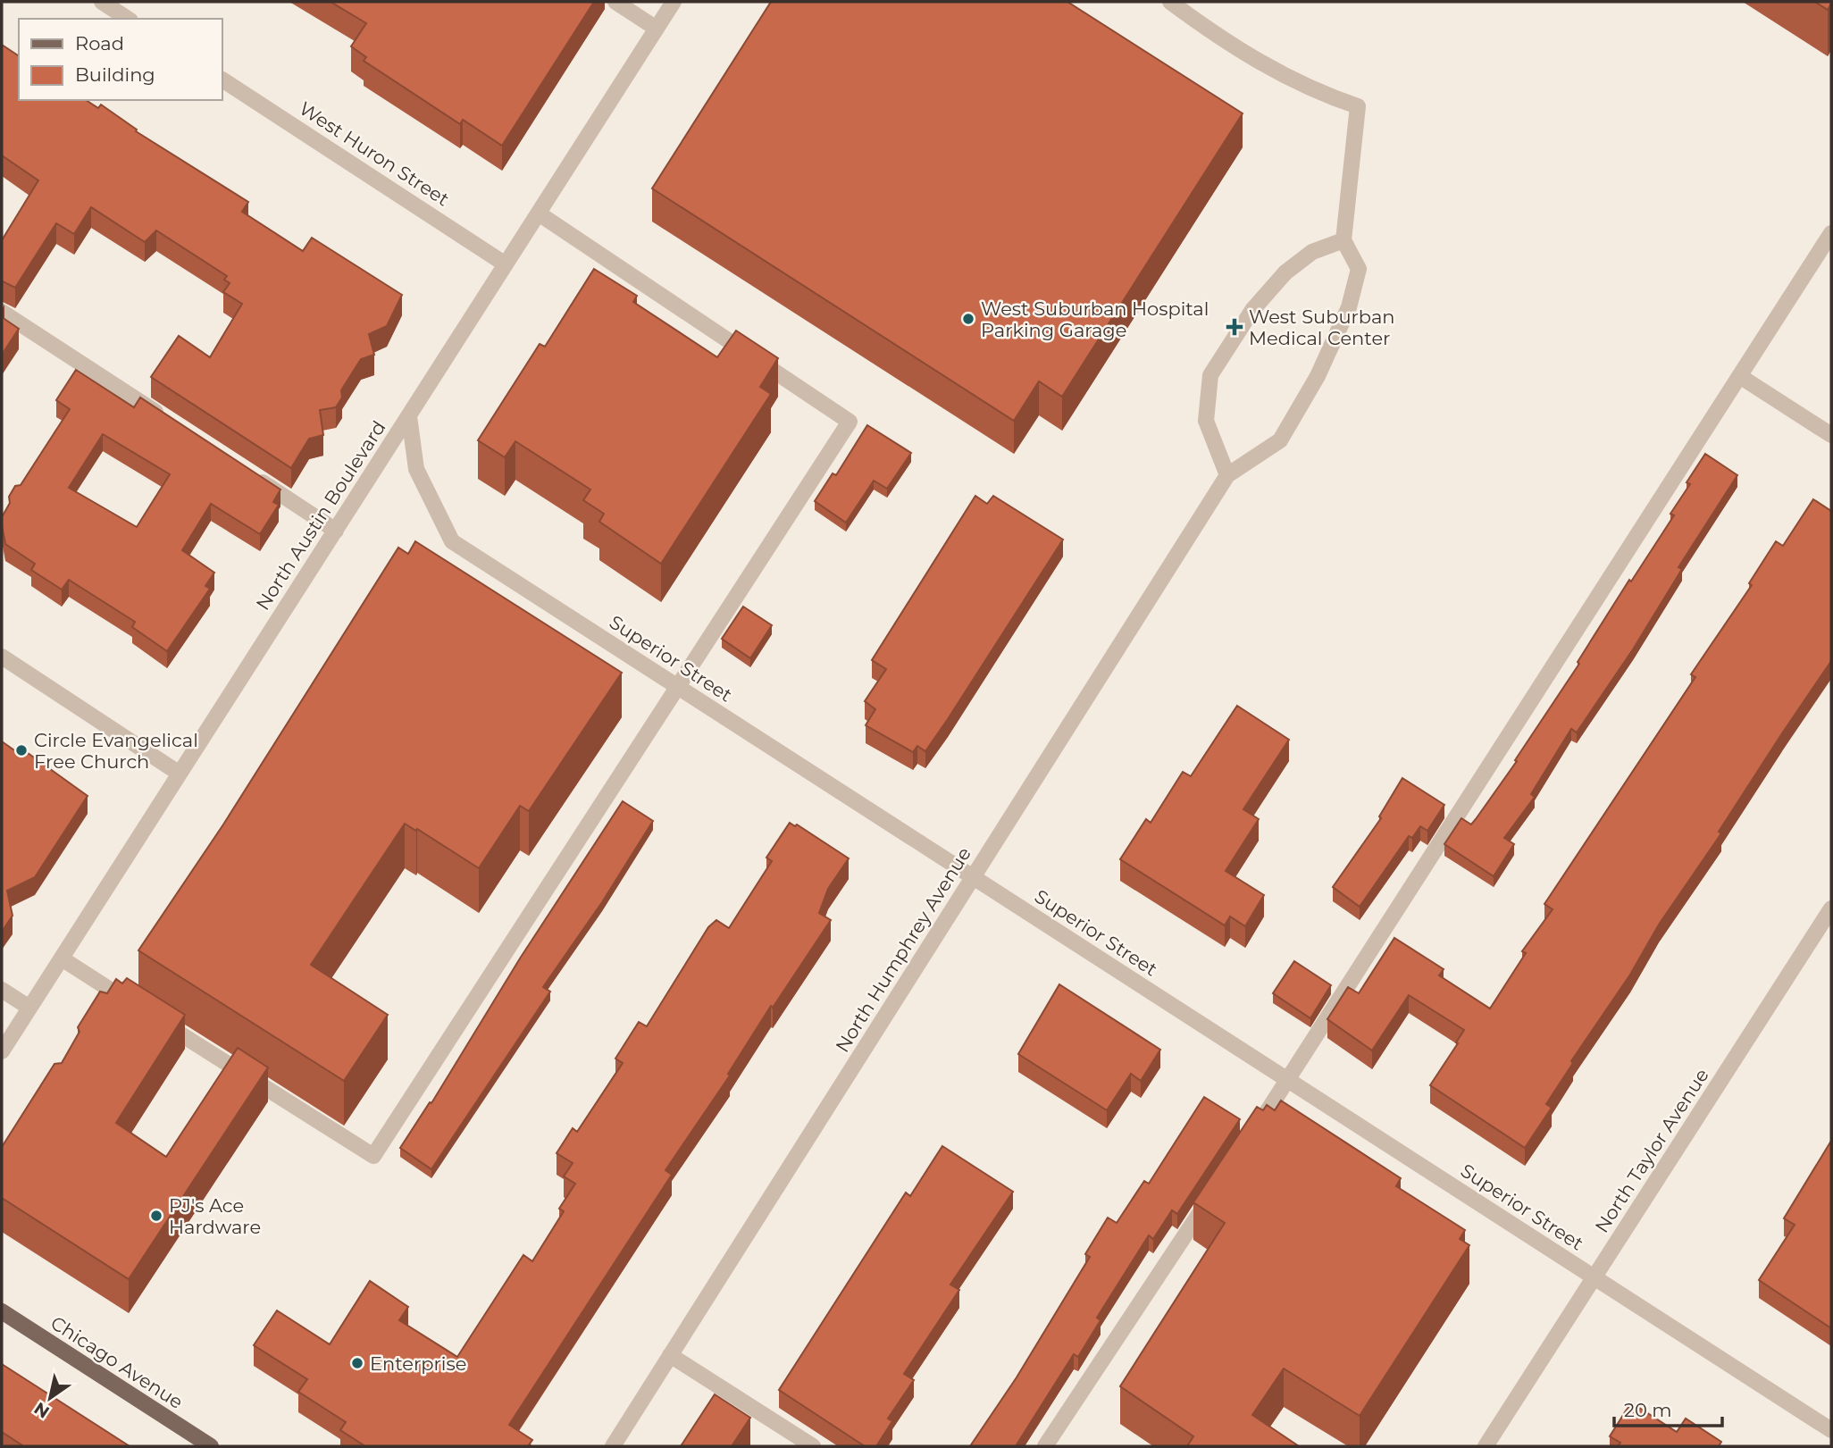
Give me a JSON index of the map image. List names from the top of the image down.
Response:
{
  "streets": {
    "main road": ["Chicago Avenue"],
    "street": [
      "West Huron Street",
      "North Austin Boulevard",
      "Superior Street",
      "North Humphrey Avenue",
      "North Taylor Avenue"
    ]
  },
  "crossings": [
    ["West Huron Street", "North Austin Boulevard"],
    ["North Austin Boulevard", "Superior Street"],
    ["Superior Street", "North Humphrey Avenue"],
    ["Superior Street", "North Taylor Avenue"]
  ],
  "places": {
    "other": [
      "West Suburban Hospital Parking Garage",
      "Circle Evangelical Free Church",
      "PJ's Ace Hardware",
      "Enterprise"
    ],
    "health": ["West Suburban Medical Center"]
  },
  "legend": ["Road", "Building"],
  "scale_bar": "20 m",
  "north": "bottom left"
}
